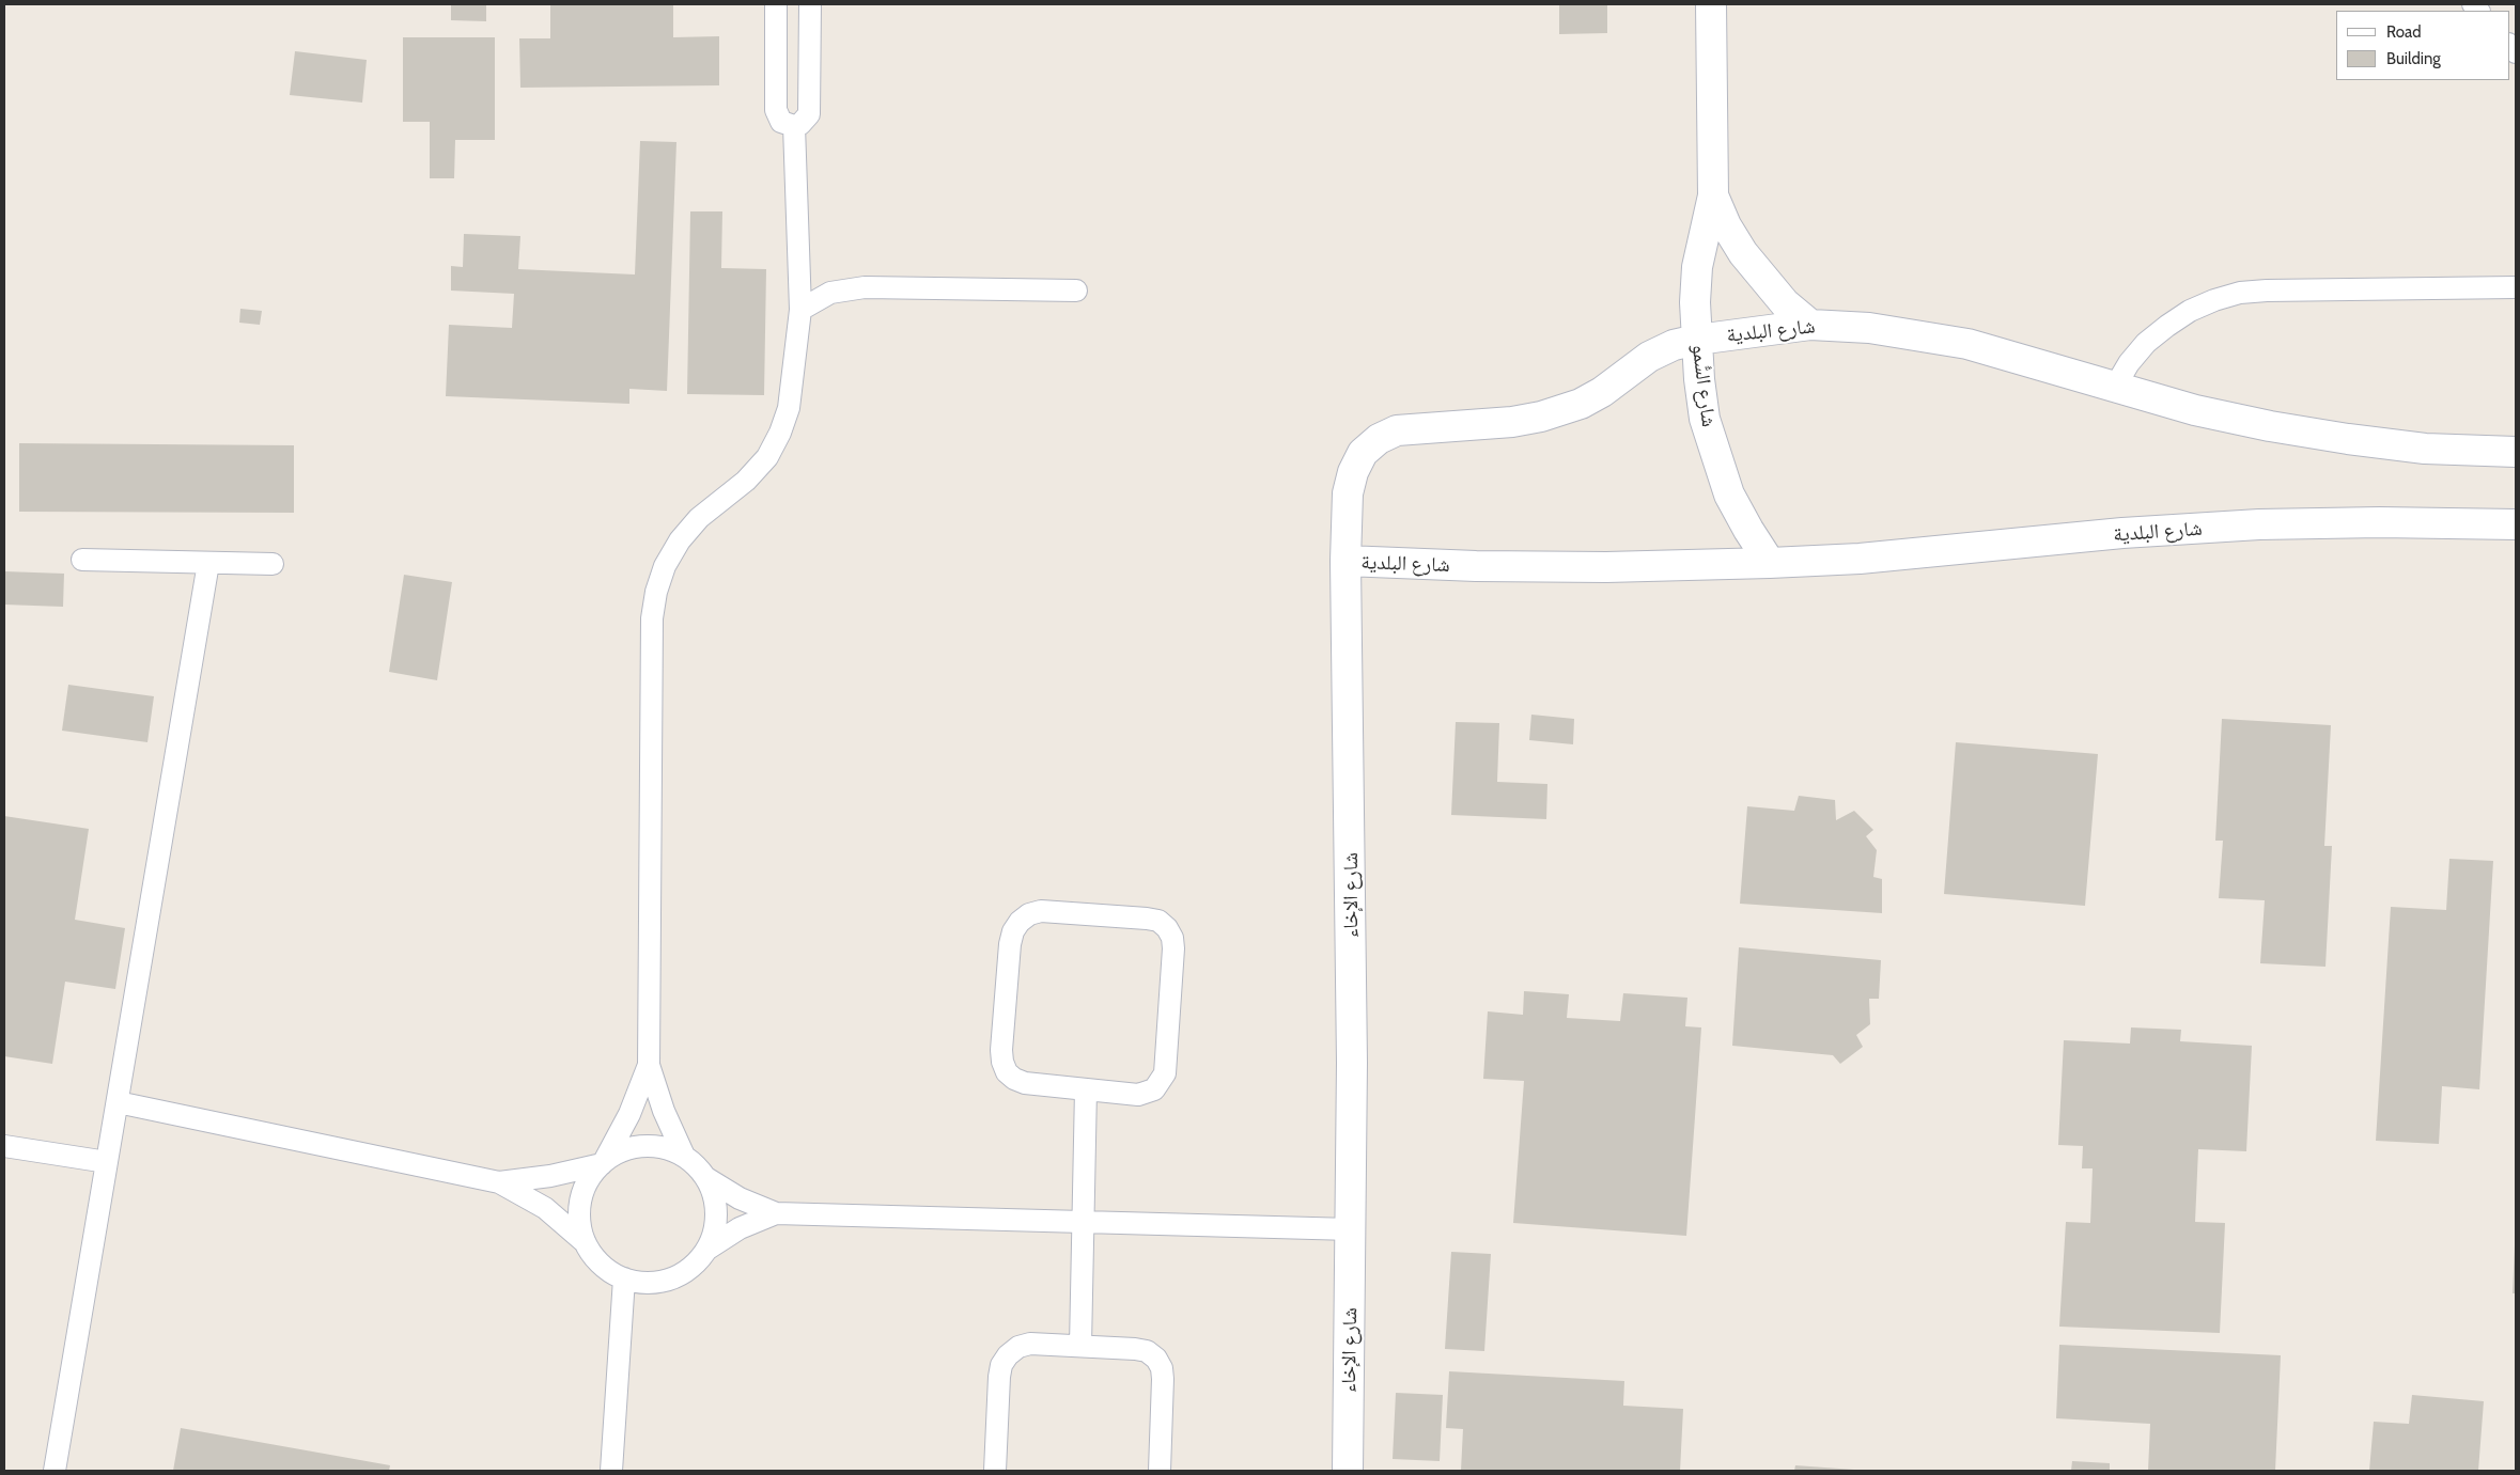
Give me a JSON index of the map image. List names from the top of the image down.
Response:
{
  "streets": {
    "street": ["شارع البلدية", "شارع السُّمو", "شارع الإخاء"]
  },
  "crossings": [
    ["شارع البلدية", "شارع السُّمو"],
    ["شارع البلدية", "شارع الإخاء"]
  ],
  "legend": ["Road", "Building"]
}
